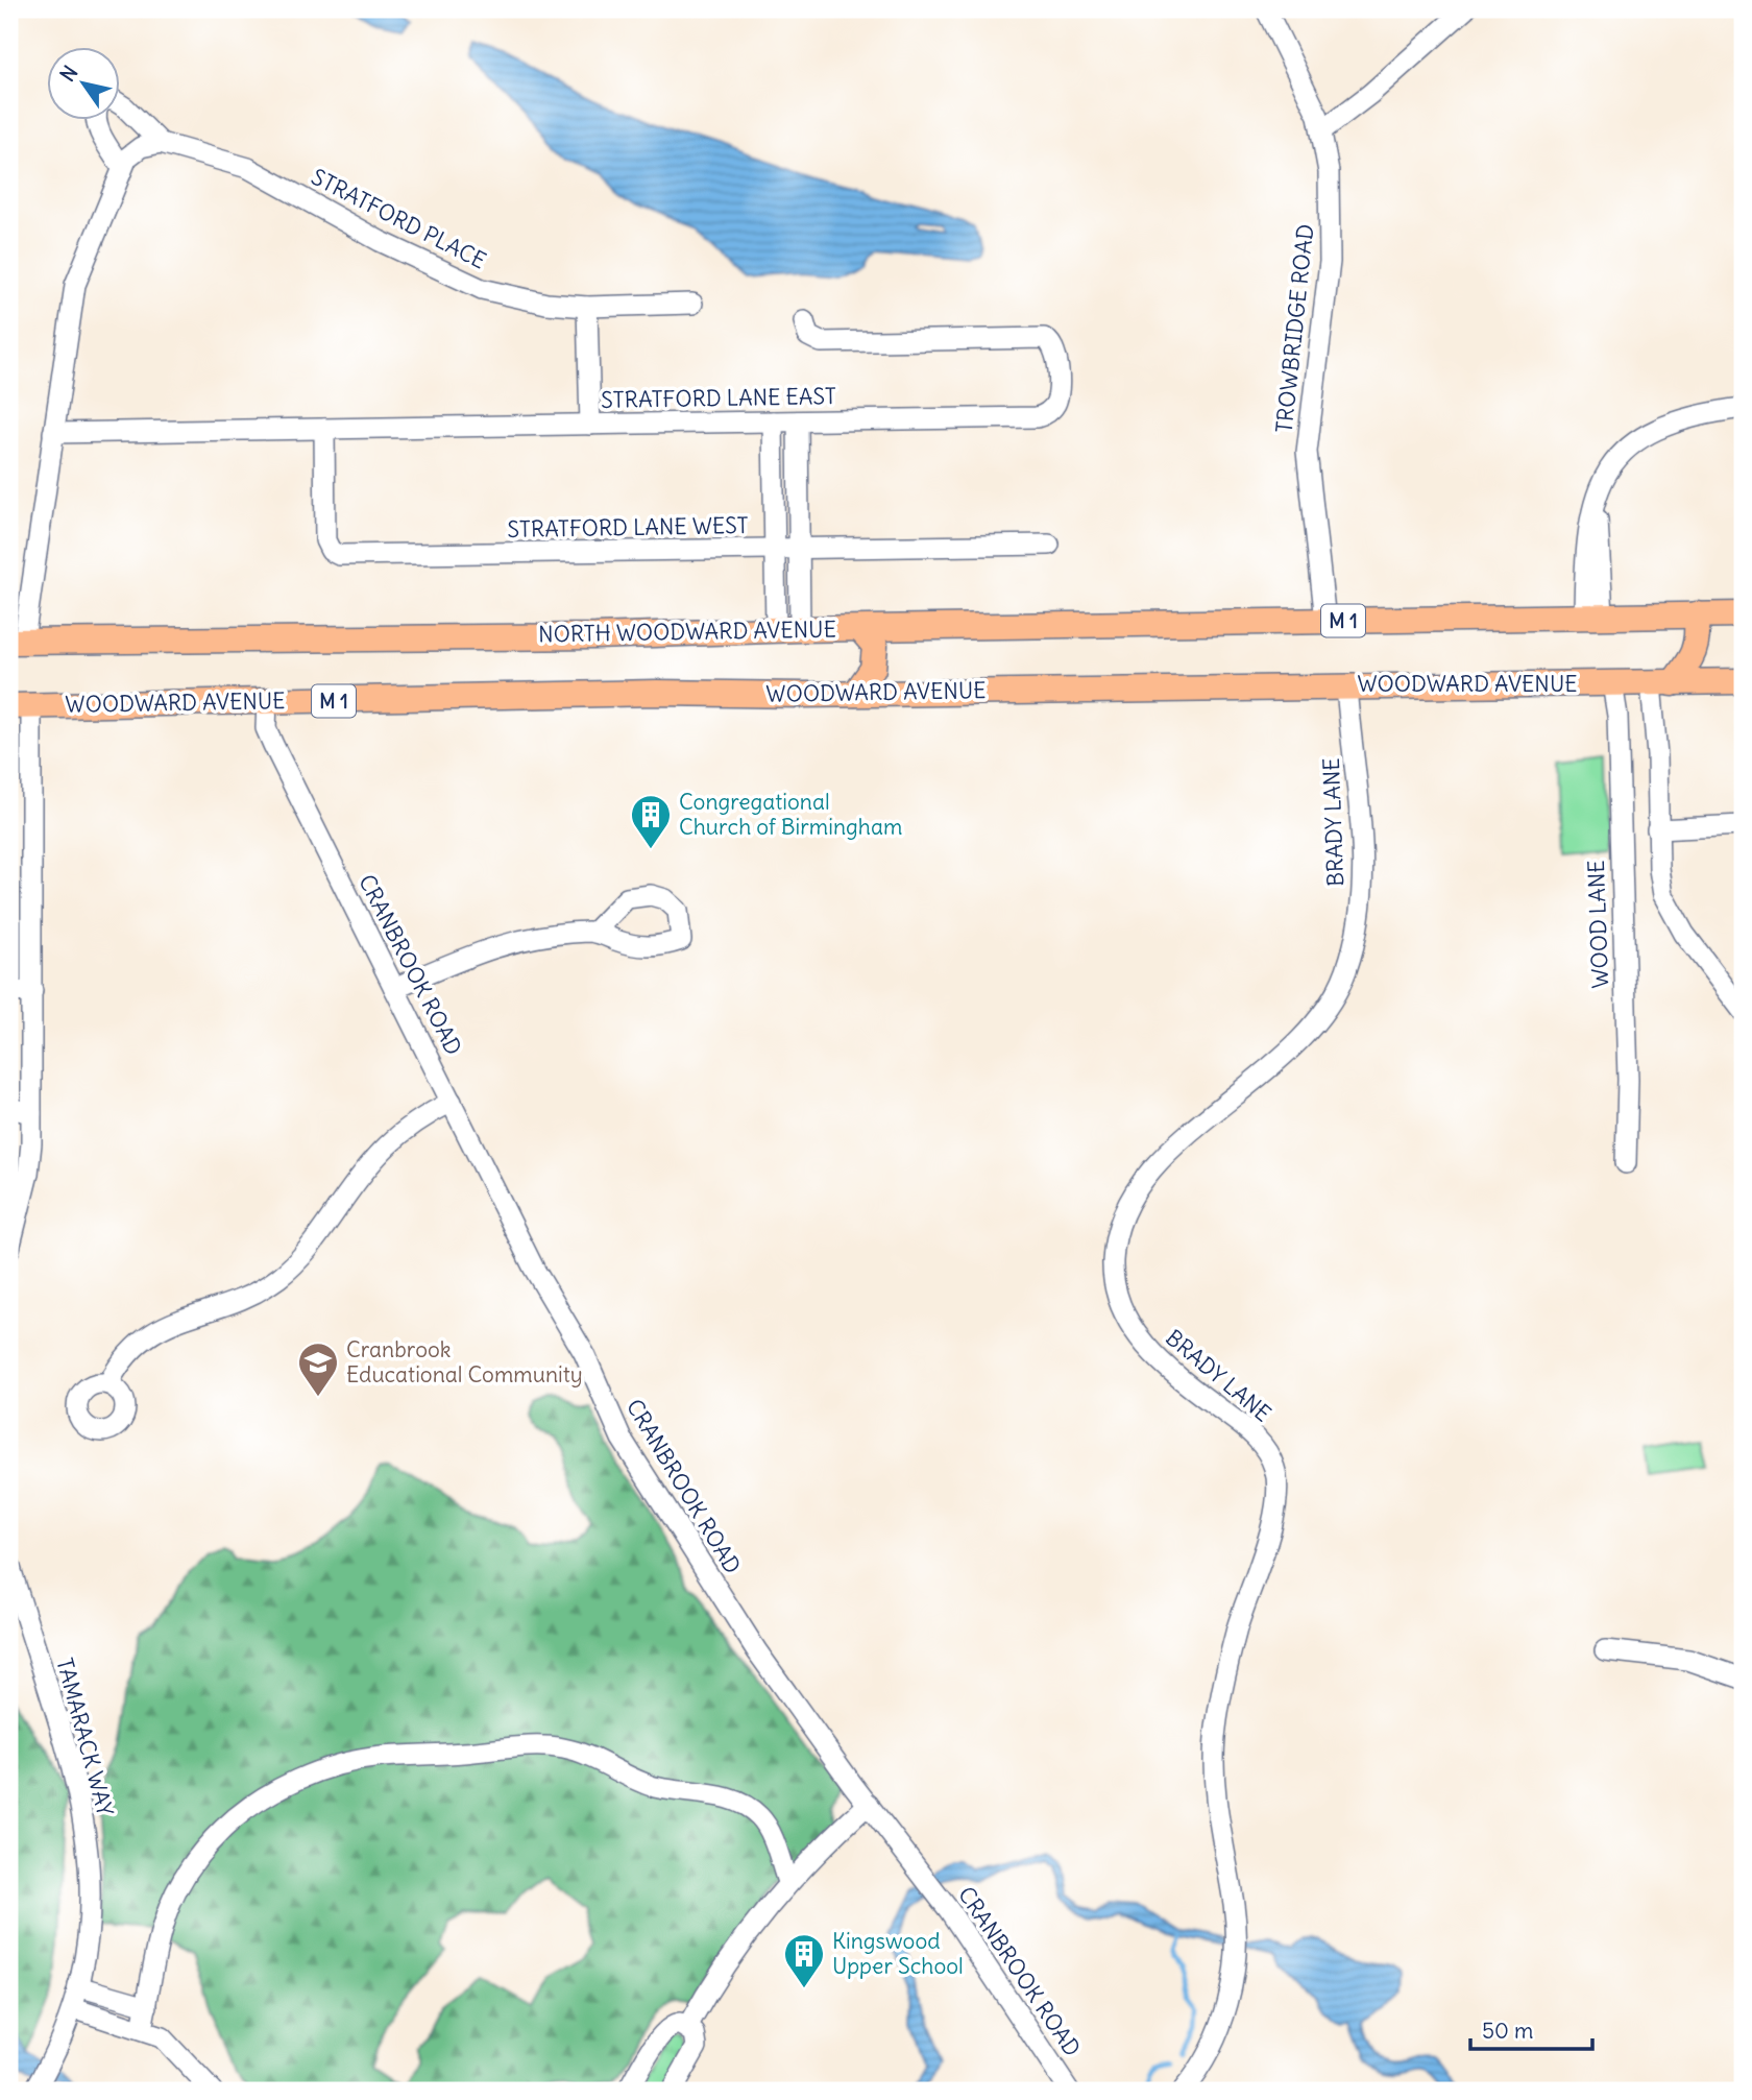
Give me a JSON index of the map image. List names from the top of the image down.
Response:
{
  "streets": {
    "main road": ["M 1", "NORTH WOODWARD AVENUE", "WOODWARD AVENUE"],
    "street": [
      "STRATFORD PLACE",
      "TROWBRIDGE ROAD",
      "STRATFORD LANE EAST",
      "STRATFORD LANE WEST",
      "BRADY LANE",
      "WOOD LANE",
      "CRANBROOK ROAD",
      "TAMARACK WAY"
    ]
  },
  "crossings": [
    ["TROWBRIDGE ROAD", "M 1"],
    ["TROWBRIDGE ROAD", "NORTH WOODWARD AVENUE"],
    ["STRATFORD LANE EAST", "STRATFORD LANE WEST"],
    ["M 1", "NORTH WOODWARD AVENUE"],
    ["WOODWARD AVENUE", "BRADY LANE"],
    ["WOODWARD AVENUE", "WOOD LANE"],
    ["WOODWARD AVENUE", "CRANBROOK ROAD"]
  ],
  "places": {
    "building": ["Congregational Church of Birmingham", "Kingswood Upper School"],
    "school or university": ["Cranbrook Educational Community"]
  },
  "scale_bar": "50 m",
  "north": "top left"
}
